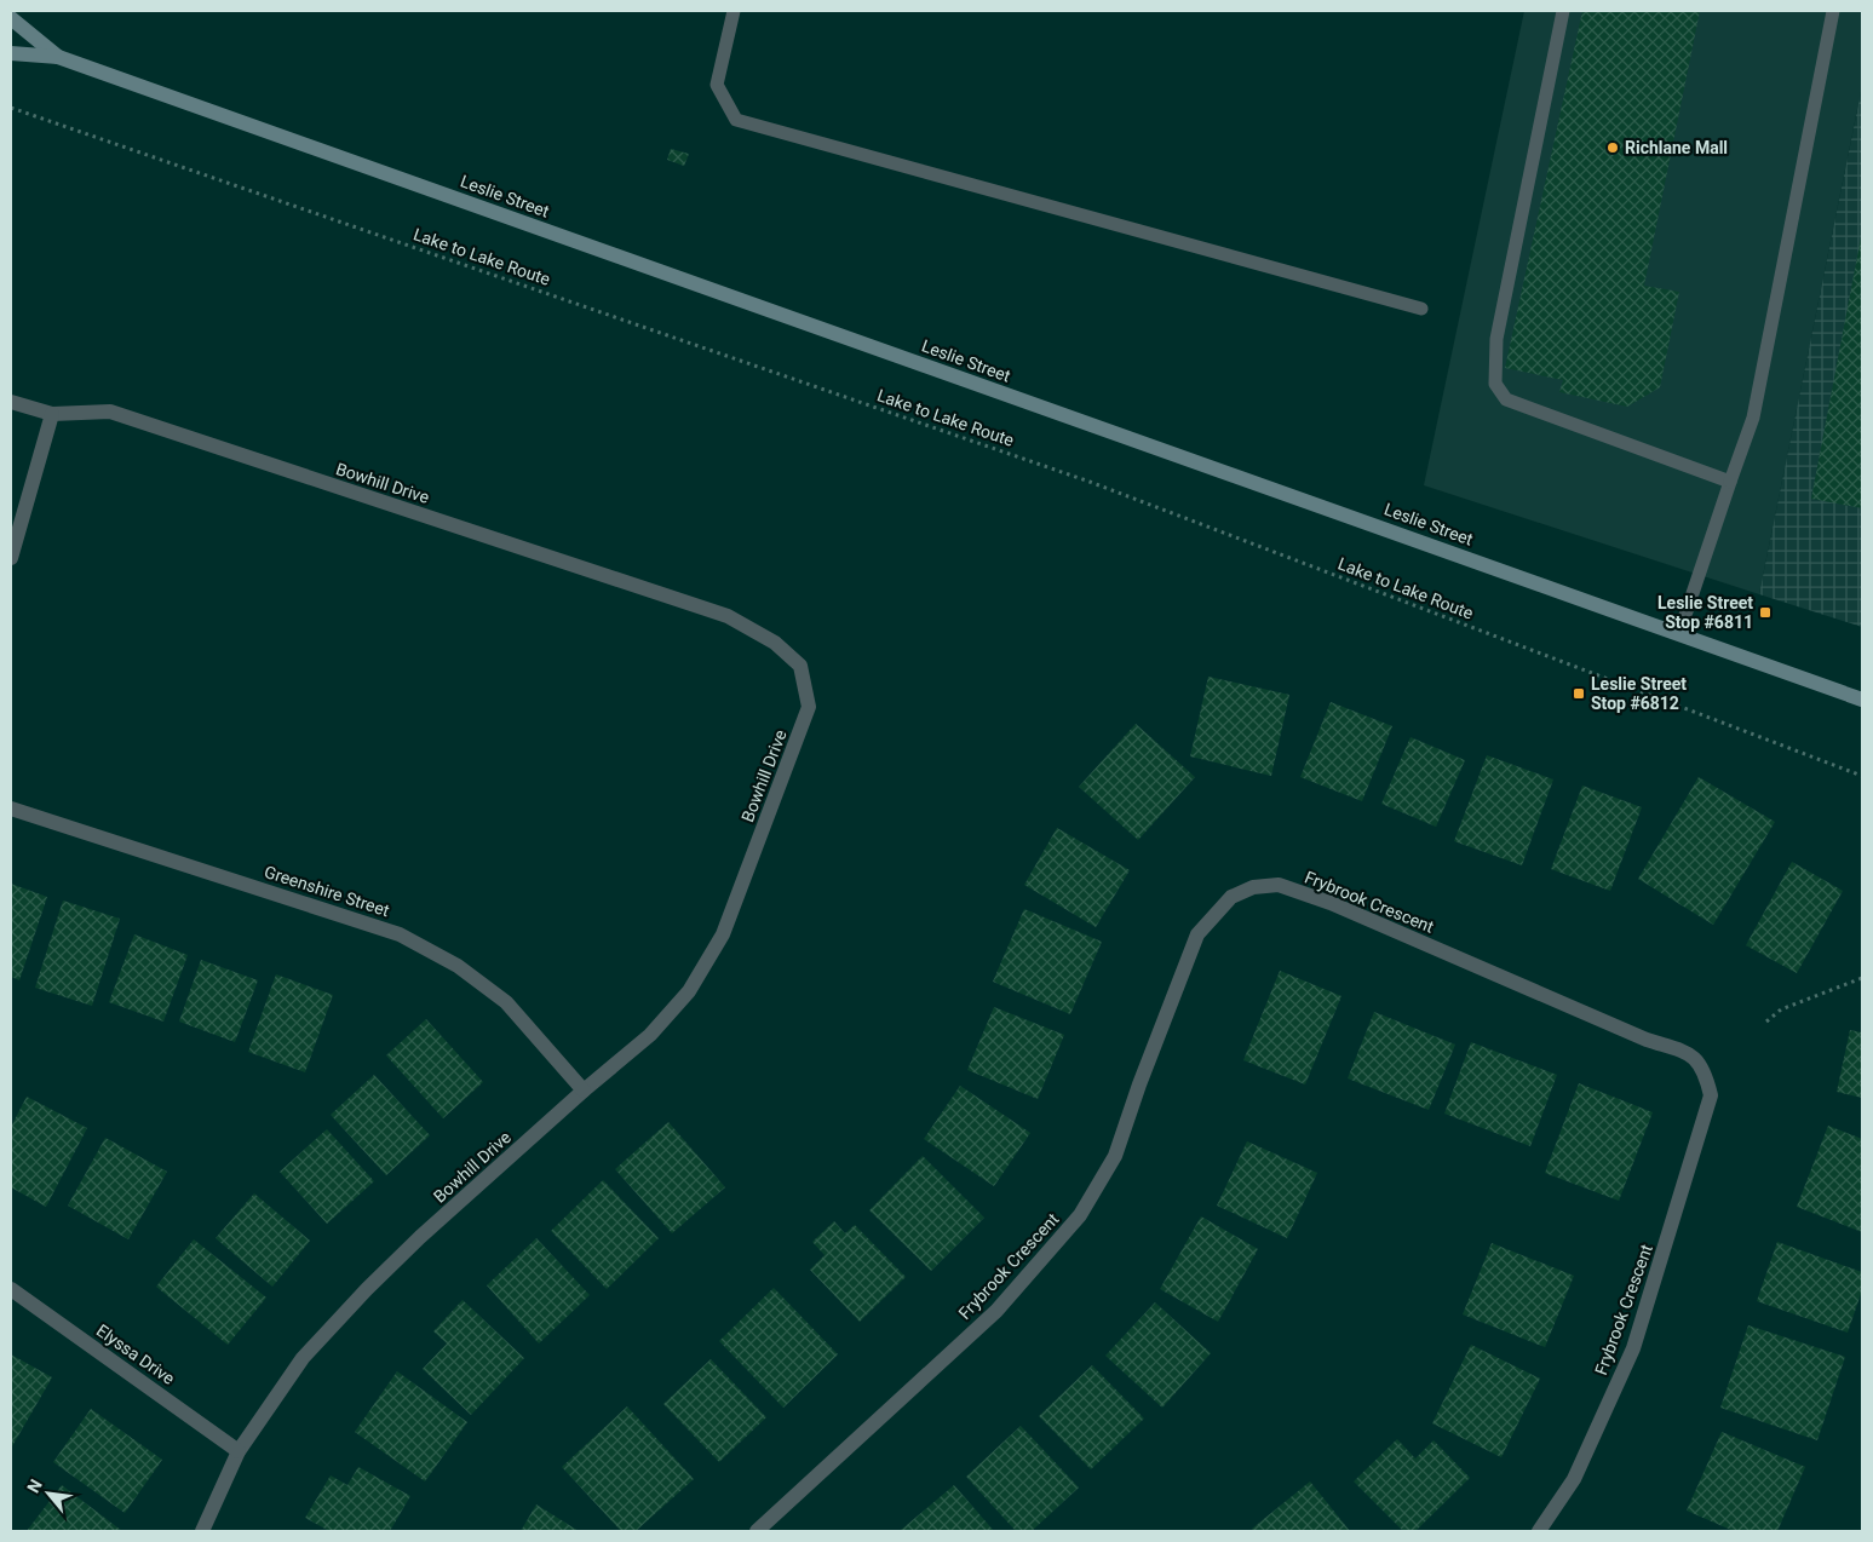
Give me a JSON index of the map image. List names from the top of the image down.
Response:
{
  "streets": {
    "main road": ["Leslie Street"],
    "street": [
      "Bowhill Drive",
      "Greenshire Street",
      "Frybrook Crescent",
      "Elyssa Drive"
    ],
    "path": ["Lake to Lake Route"]
  },
  "crossings": [
    ["Bowhill Drive", "Greenshire Street"],
    ["Bowhill Drive", "Elyssa Drive"]
  ],
  "places": {
    "other": ["Richlane Mall"],
    "transit": ["Leslie Street Stop #6811", "Leslie Street Stop #6812"]
  },
  "north": "top left"
}
